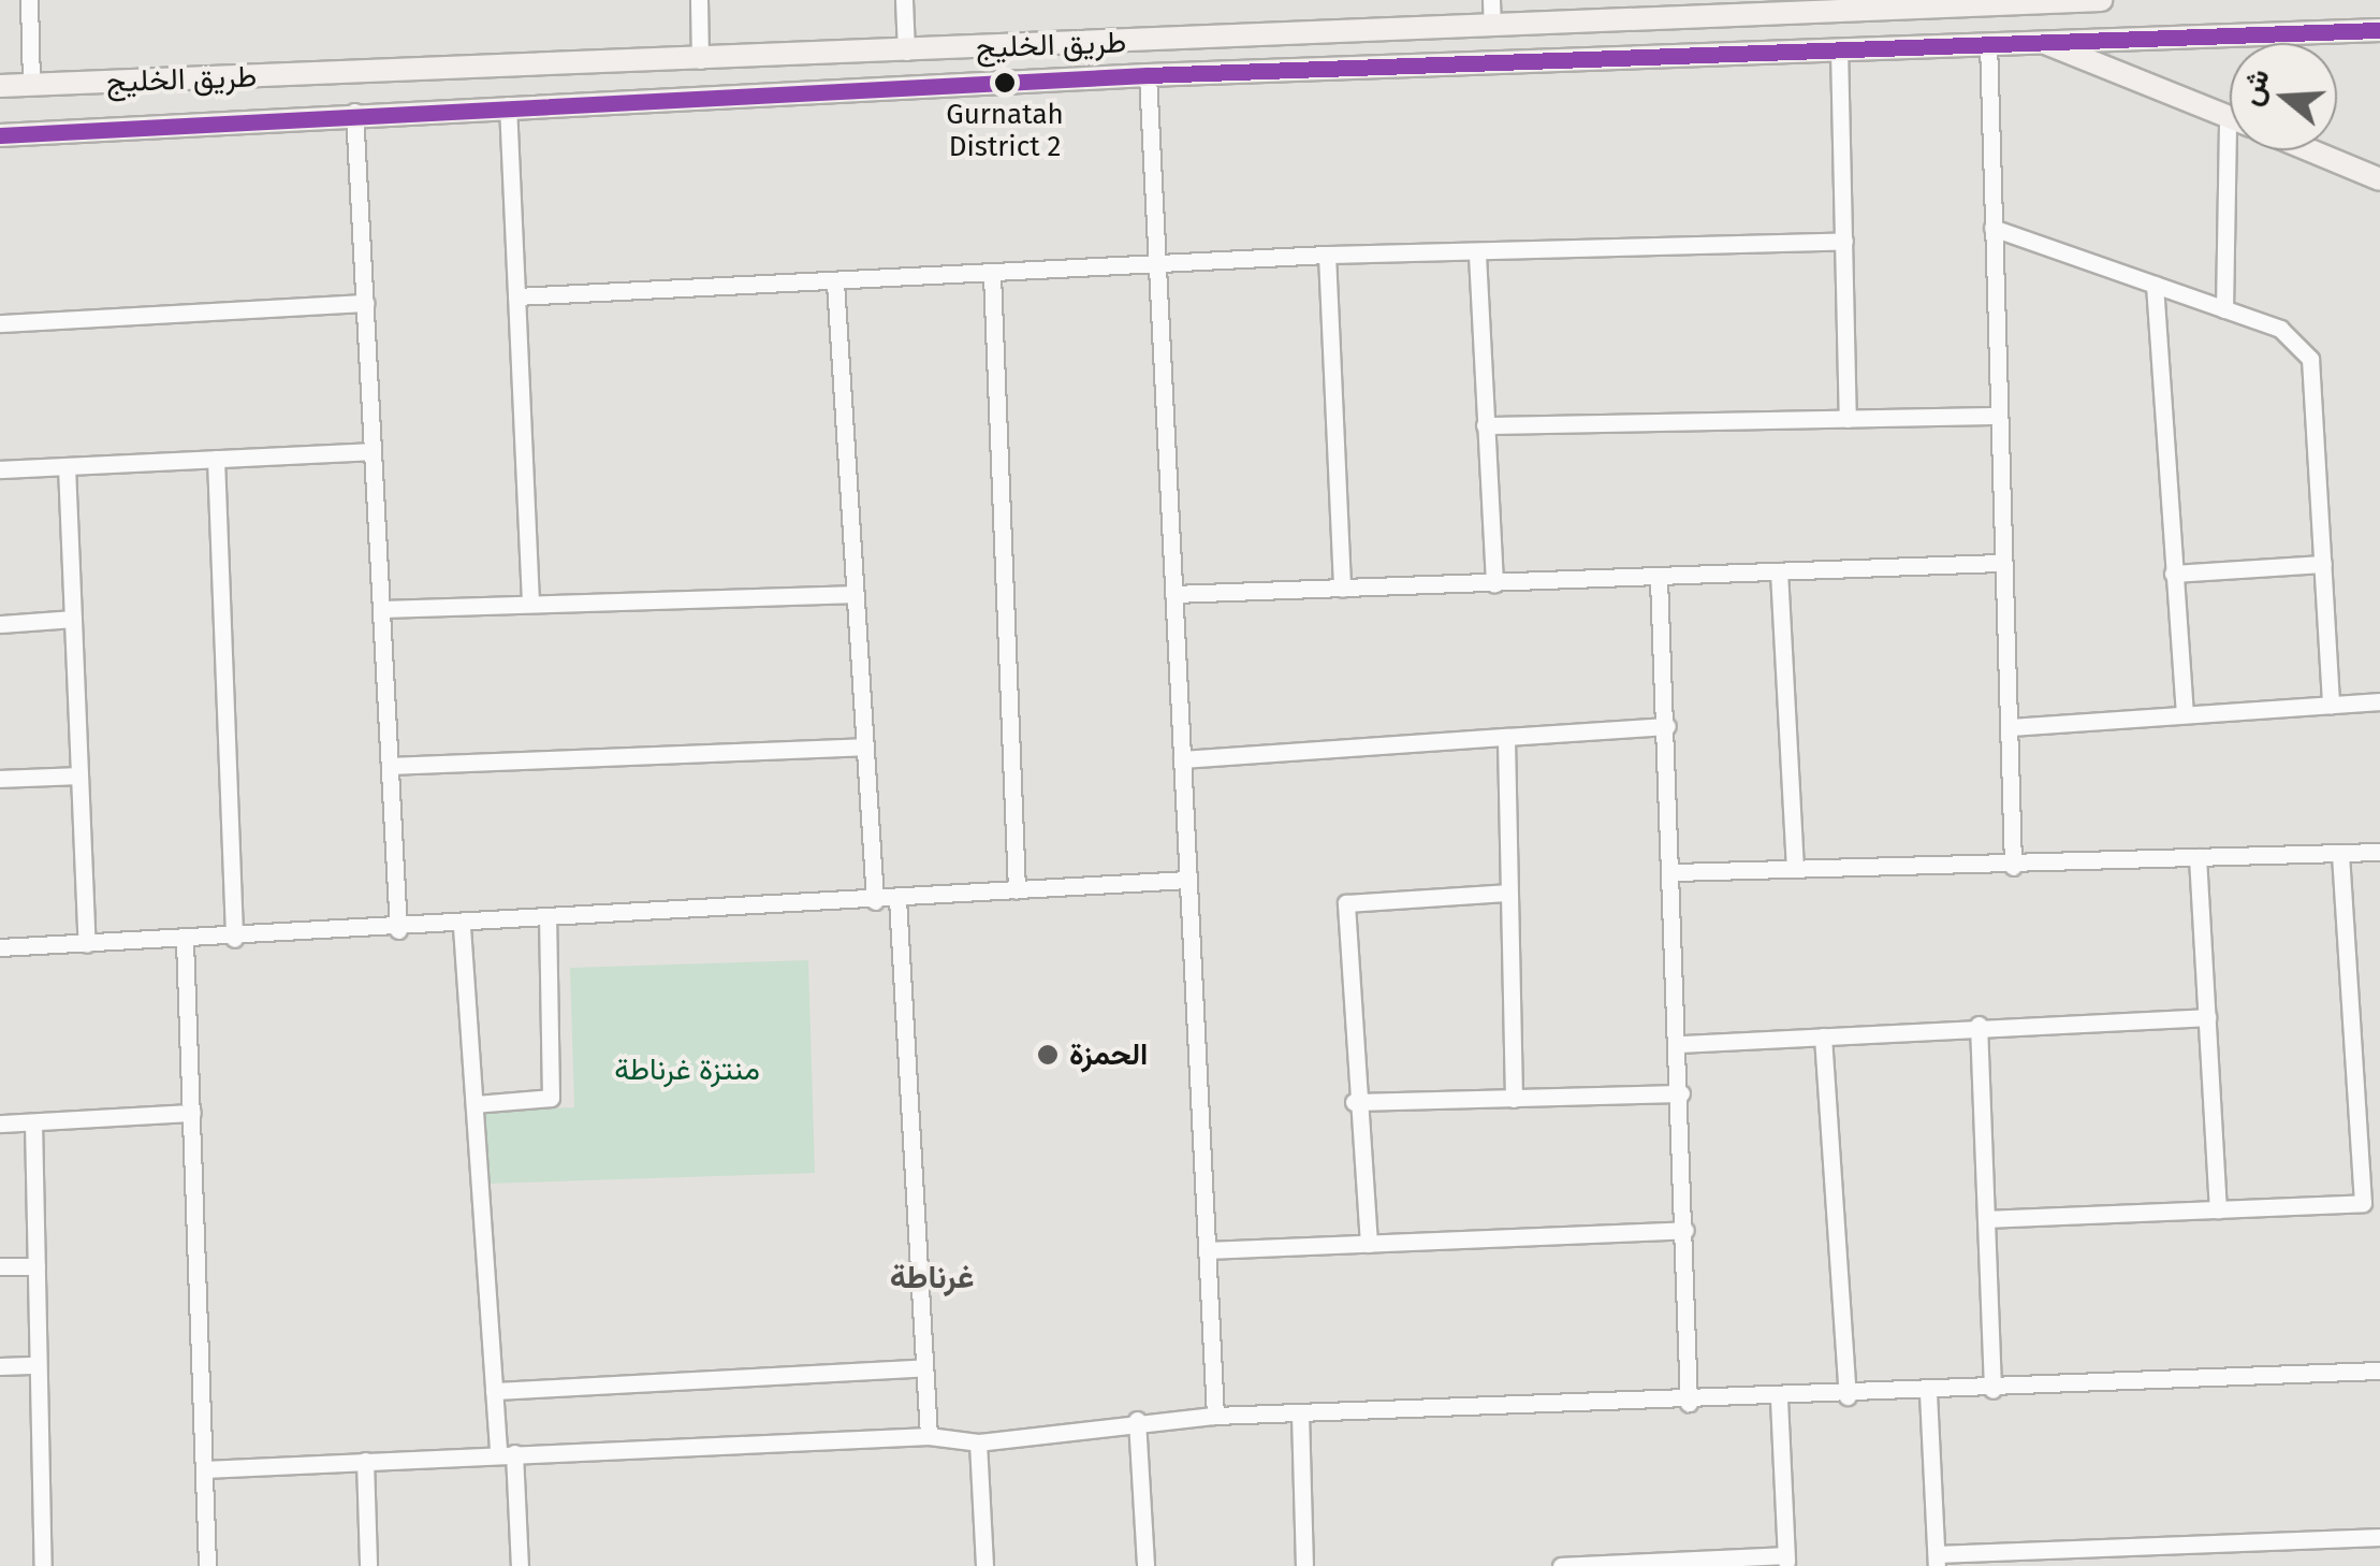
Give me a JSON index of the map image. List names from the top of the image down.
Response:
{
  "streets": {
    "main road": ["طريق الخليج"]
  },
  "districts": ["غرناطة"],
  "parks": ["منتزة غرناطة"],
  "places": ["Gurnatah District 2", "الحمزة"],
  "north": "left"
}
